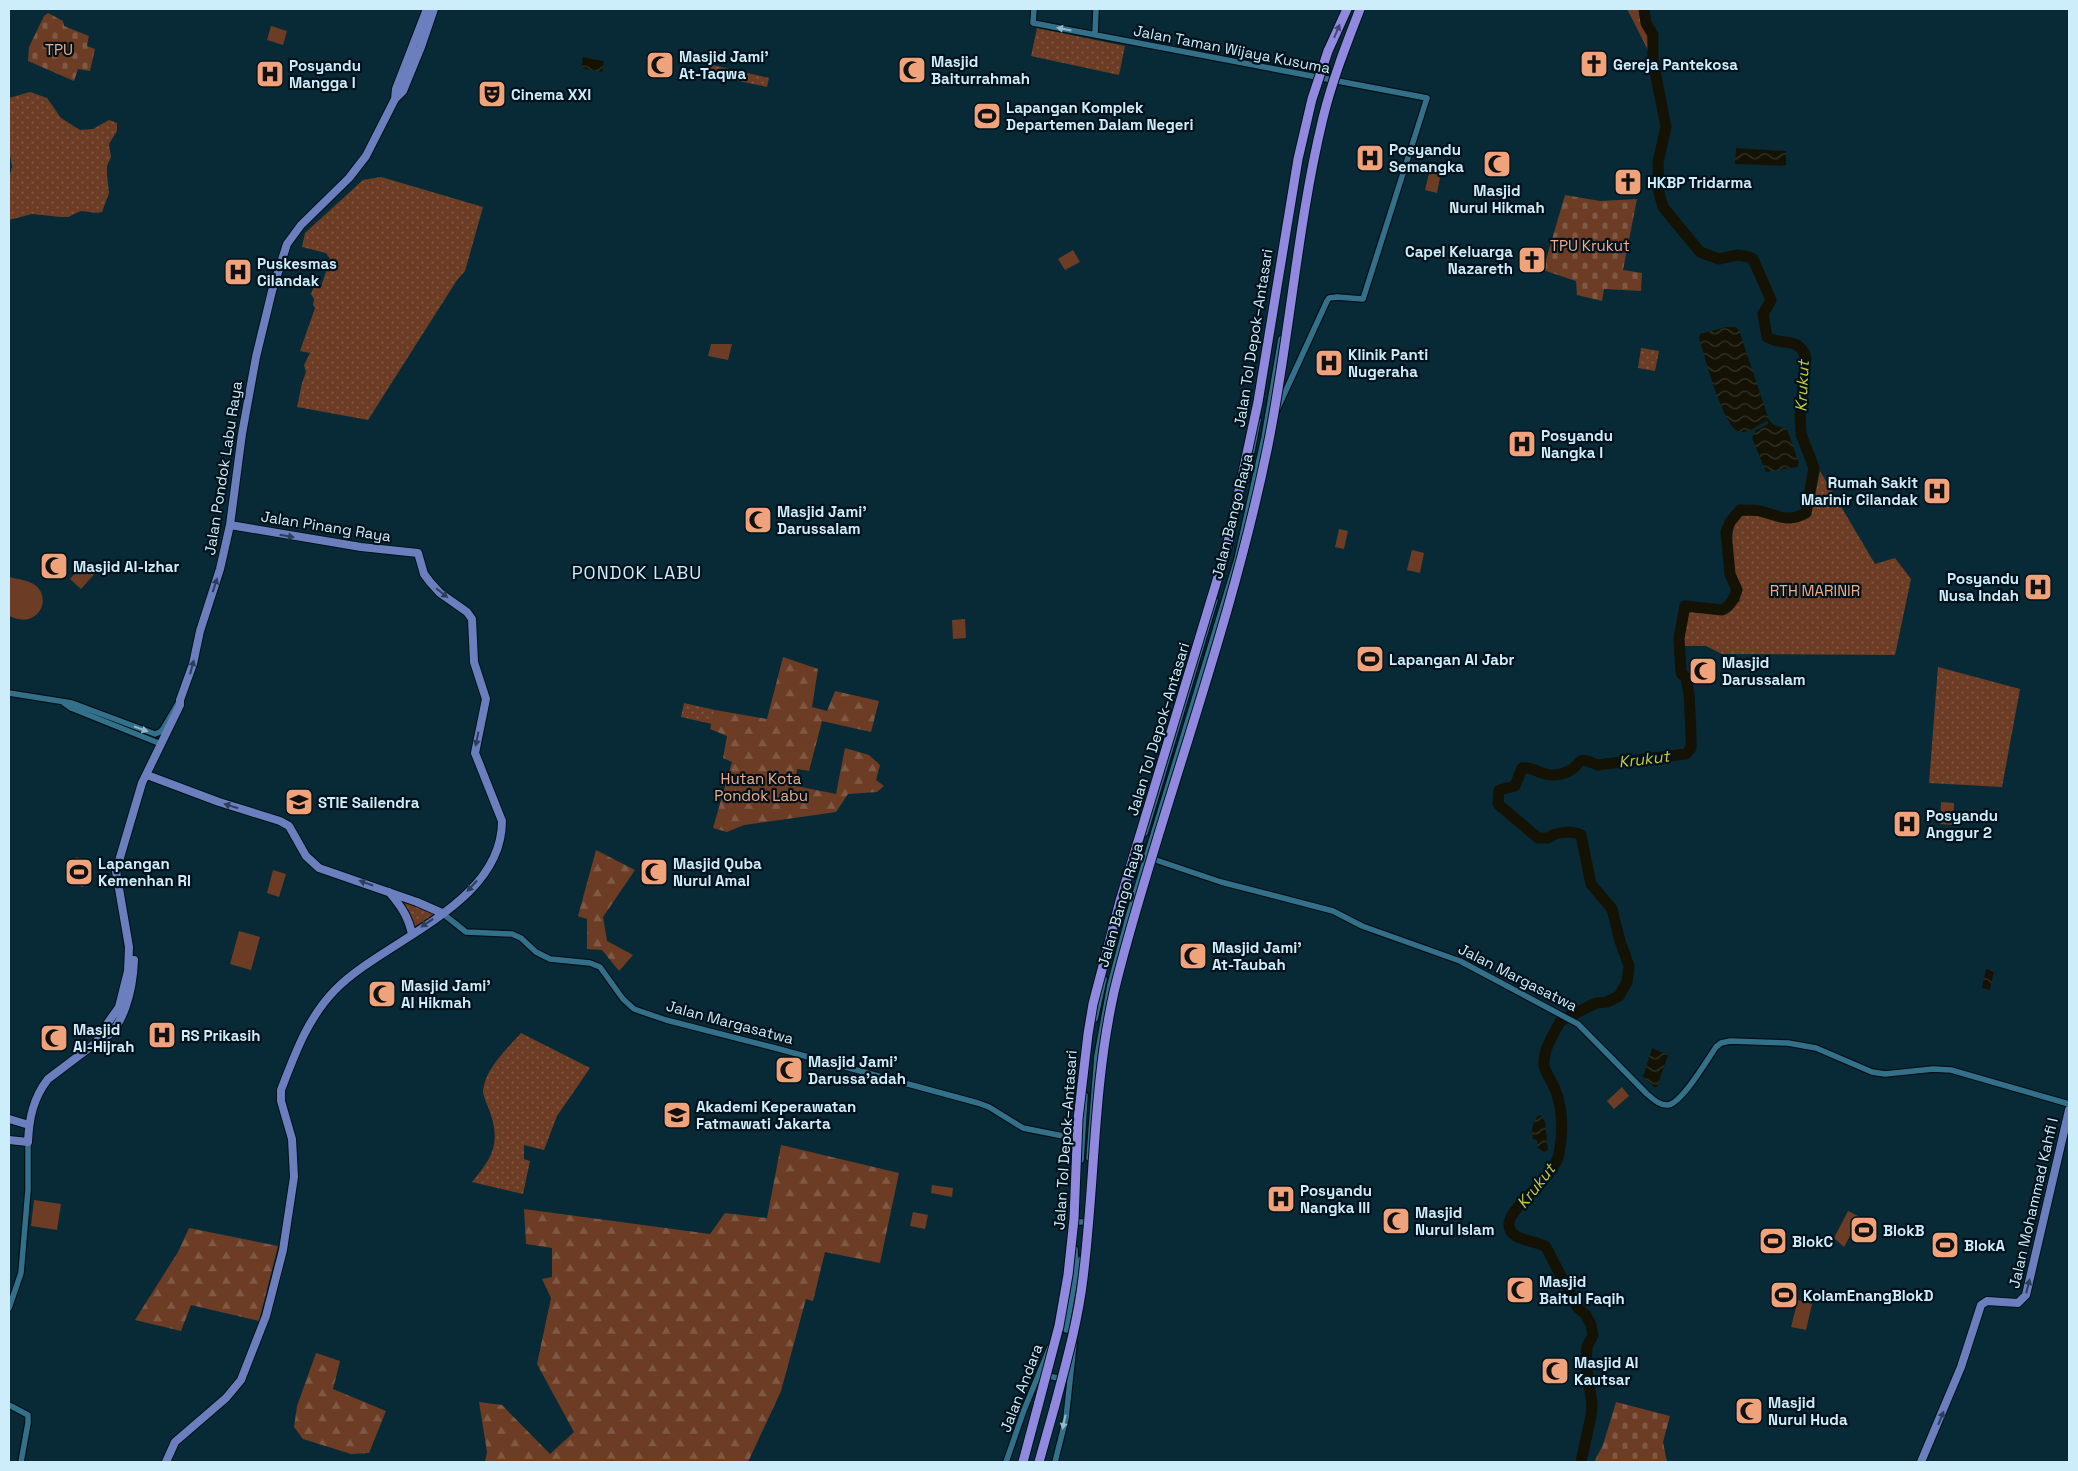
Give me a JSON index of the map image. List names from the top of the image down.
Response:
{
  "streets": {
    "highway": ["Jalan Tol Depok–Antasari"],
    "main road": [
      "Jalan Pondok Labu Raya",
      "Jalan Pinang Raya",
      "Jalan Margasatwa",
      "Jalan Mohammad Kahfi I"
    ],
    "street": ["Jalan Taman Wijaya Kusuma", "Jalan Bango Raya", "Jalan Andara"]
  },
  "crossings": [
    ["Jalan Taman Wijaya Kusuma", "Jalan Bango Raya"],
    ["Jalan Tol Depok–Antasari", "Jalan Bango Raya"],
    ["Jalan Pondok Labu Raya", "Jalan Pinang Raya"],
    ["Jalan Pondok Labu Raya", "Jalan Margasatwa"],
    ["Jalan Bango Raya", "Jalan Margasatwa"],
    ["Jalan Pinang Raya", "Jalan Margasatwa"]
  ],
  "one_way": ["Jalan Mohammad Kahfi I"],
  "districts": ["PONDOK LABU"],
  "water": ["Krukut"],
  "parks": [
    "TPU",
    "TPU Krukut",
    "RTH MARINIR",
    "Hutan Kota Pondok Labu"
  ],
  "places": {
    "church": ["Gereja Pantekosa", "HKBP Tridarma", "Capel Keluarga Nazareth"],
    "mosque": [
      "Masjid Jami' At-Taqwa",
      "Masjid Baiturrahmah",
      "Masjid Nurul Hikmah",
      "Masjid Jami' Darussalam",
      "Masjid Al-Izhar",
      "Masjid Darussalam",
      "Masjid Quba Nurul Amal",
      "Masjid Jami' At-Taubah",
      "Masjid Jami' Al Hikmah",
      "Masjid Al-Hijrah",
      "Masjid Jami' Darussa'adah",
      "Masjid Nurul Islam",
      "Masjid Baitul Faqih",
      "Masjid Al Kautsar",
      "Masjid Nurul Huda"
    ],
    "hospital": [
      "Posyandu Mangga I",
      "Posyandu Semangka",
      "Puskesmas Cilandak",
      "Klinik Panti Nugeraha",
      "Posyandu Nangka I",
      "Rumah Sakit Marinir Cilandak",
      "Posyandu Nusa Indah",
      "Posyandu Anggur 2",
      "RS Prikasih",
      "Posyandu Nangka III"
    ],
    "theatre": ["Cinema XXI"],
    "sports": [
      "Lapangan Komplek Departemen Dalam Negeri",
      "Lapangan Al Jabr",
      "Lapangan Kemenhan RI",
      "BlokB",
      "BlokC",
      "BlokA",
      "KolamEnangBlokD"
    ],
    "school or university": ["STIE Sailendra", "Akademi Keperawatan Fatmawati Jakarta"]
  }
}
